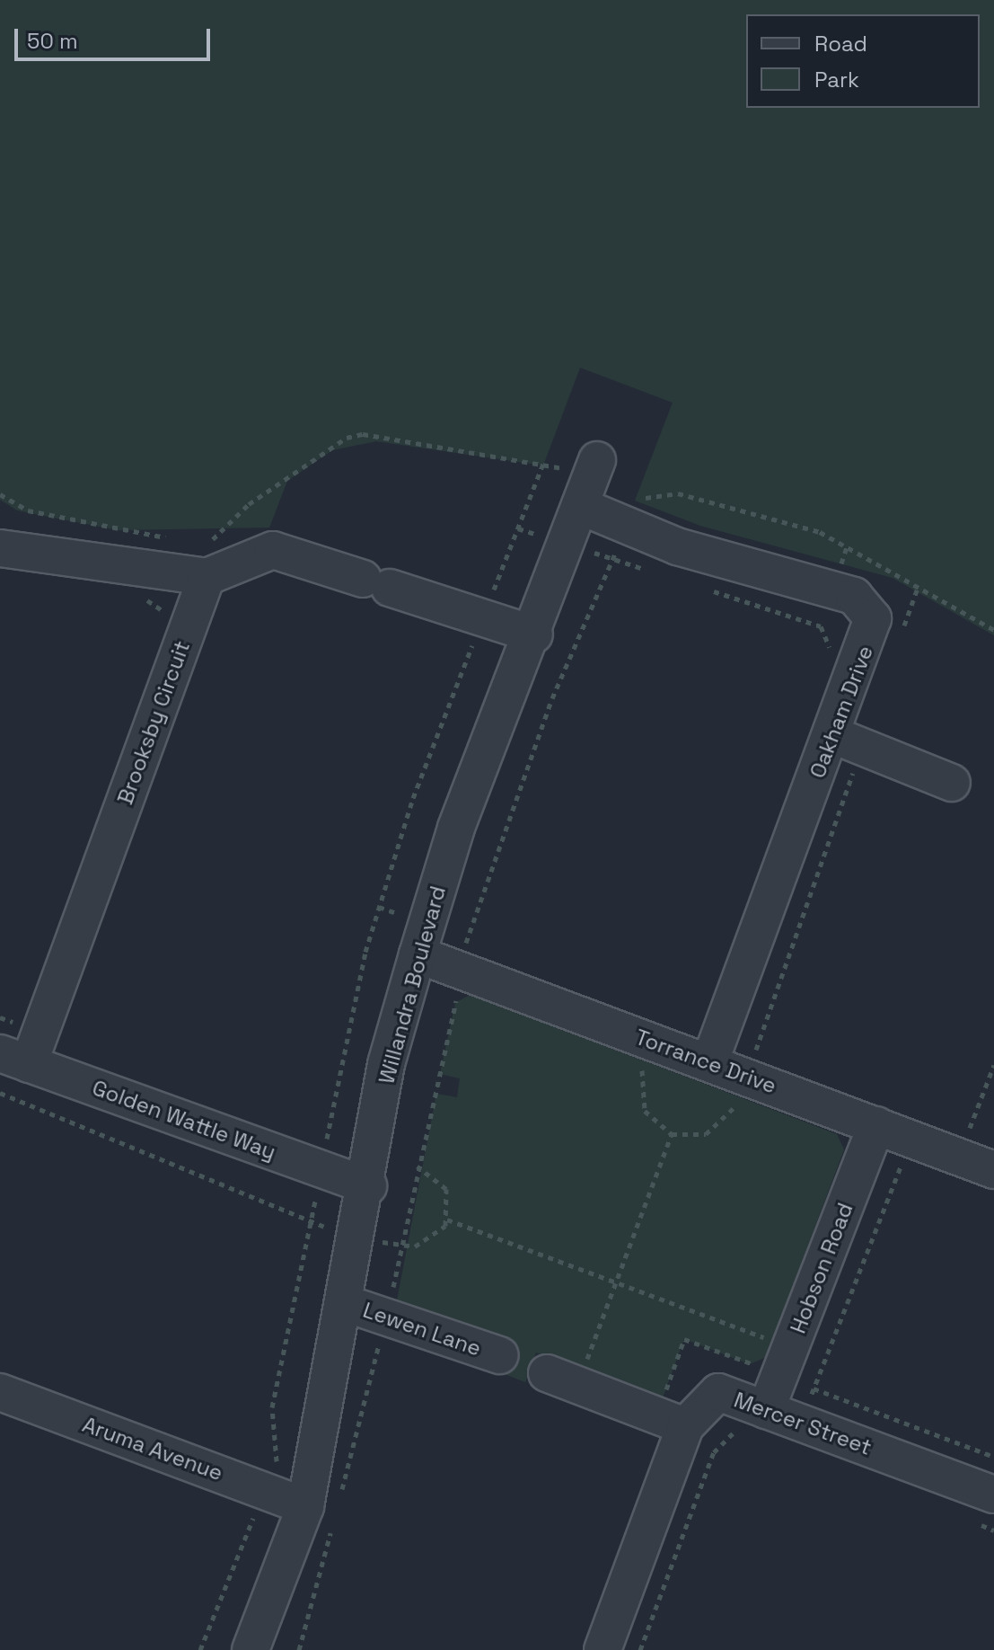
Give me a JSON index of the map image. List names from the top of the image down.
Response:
{
  "streets": {
    "street": [
      "Oakham Drive",
      "Brooksby Circuit",
      "Willandra Boulevard",
      "Torrance Drive",
      "Golden Wattle Way",
      "Hobson Road",
      "Lewen Lane",
      "Mercer Street",
      "Aruma Avenue"
    ]
  },
  "crossings": [
    ["Oakham Drive", "Willandra Boulevard"],
    ["Oakham Drive", "Torrance Drive"],
    ["Brooksby Circuit", "Golden Wattle Way"],
    ["Willandra Boulevard", "Torrance Drive"],
    ["Willandra Boulevard", "Golden Wattle Way"],
    ["Willandra Boulevard", "Lewen Lane"],
    ["Willandra Boulevard", "Aruma Avenue"],
    ["Torrance Drive", "Hobson Road"],
    ["Hobson Road", "Mercer Street"]
  ],
  "legend": ["Road", "Park"],
  "scale_bar": "50 m"
}
